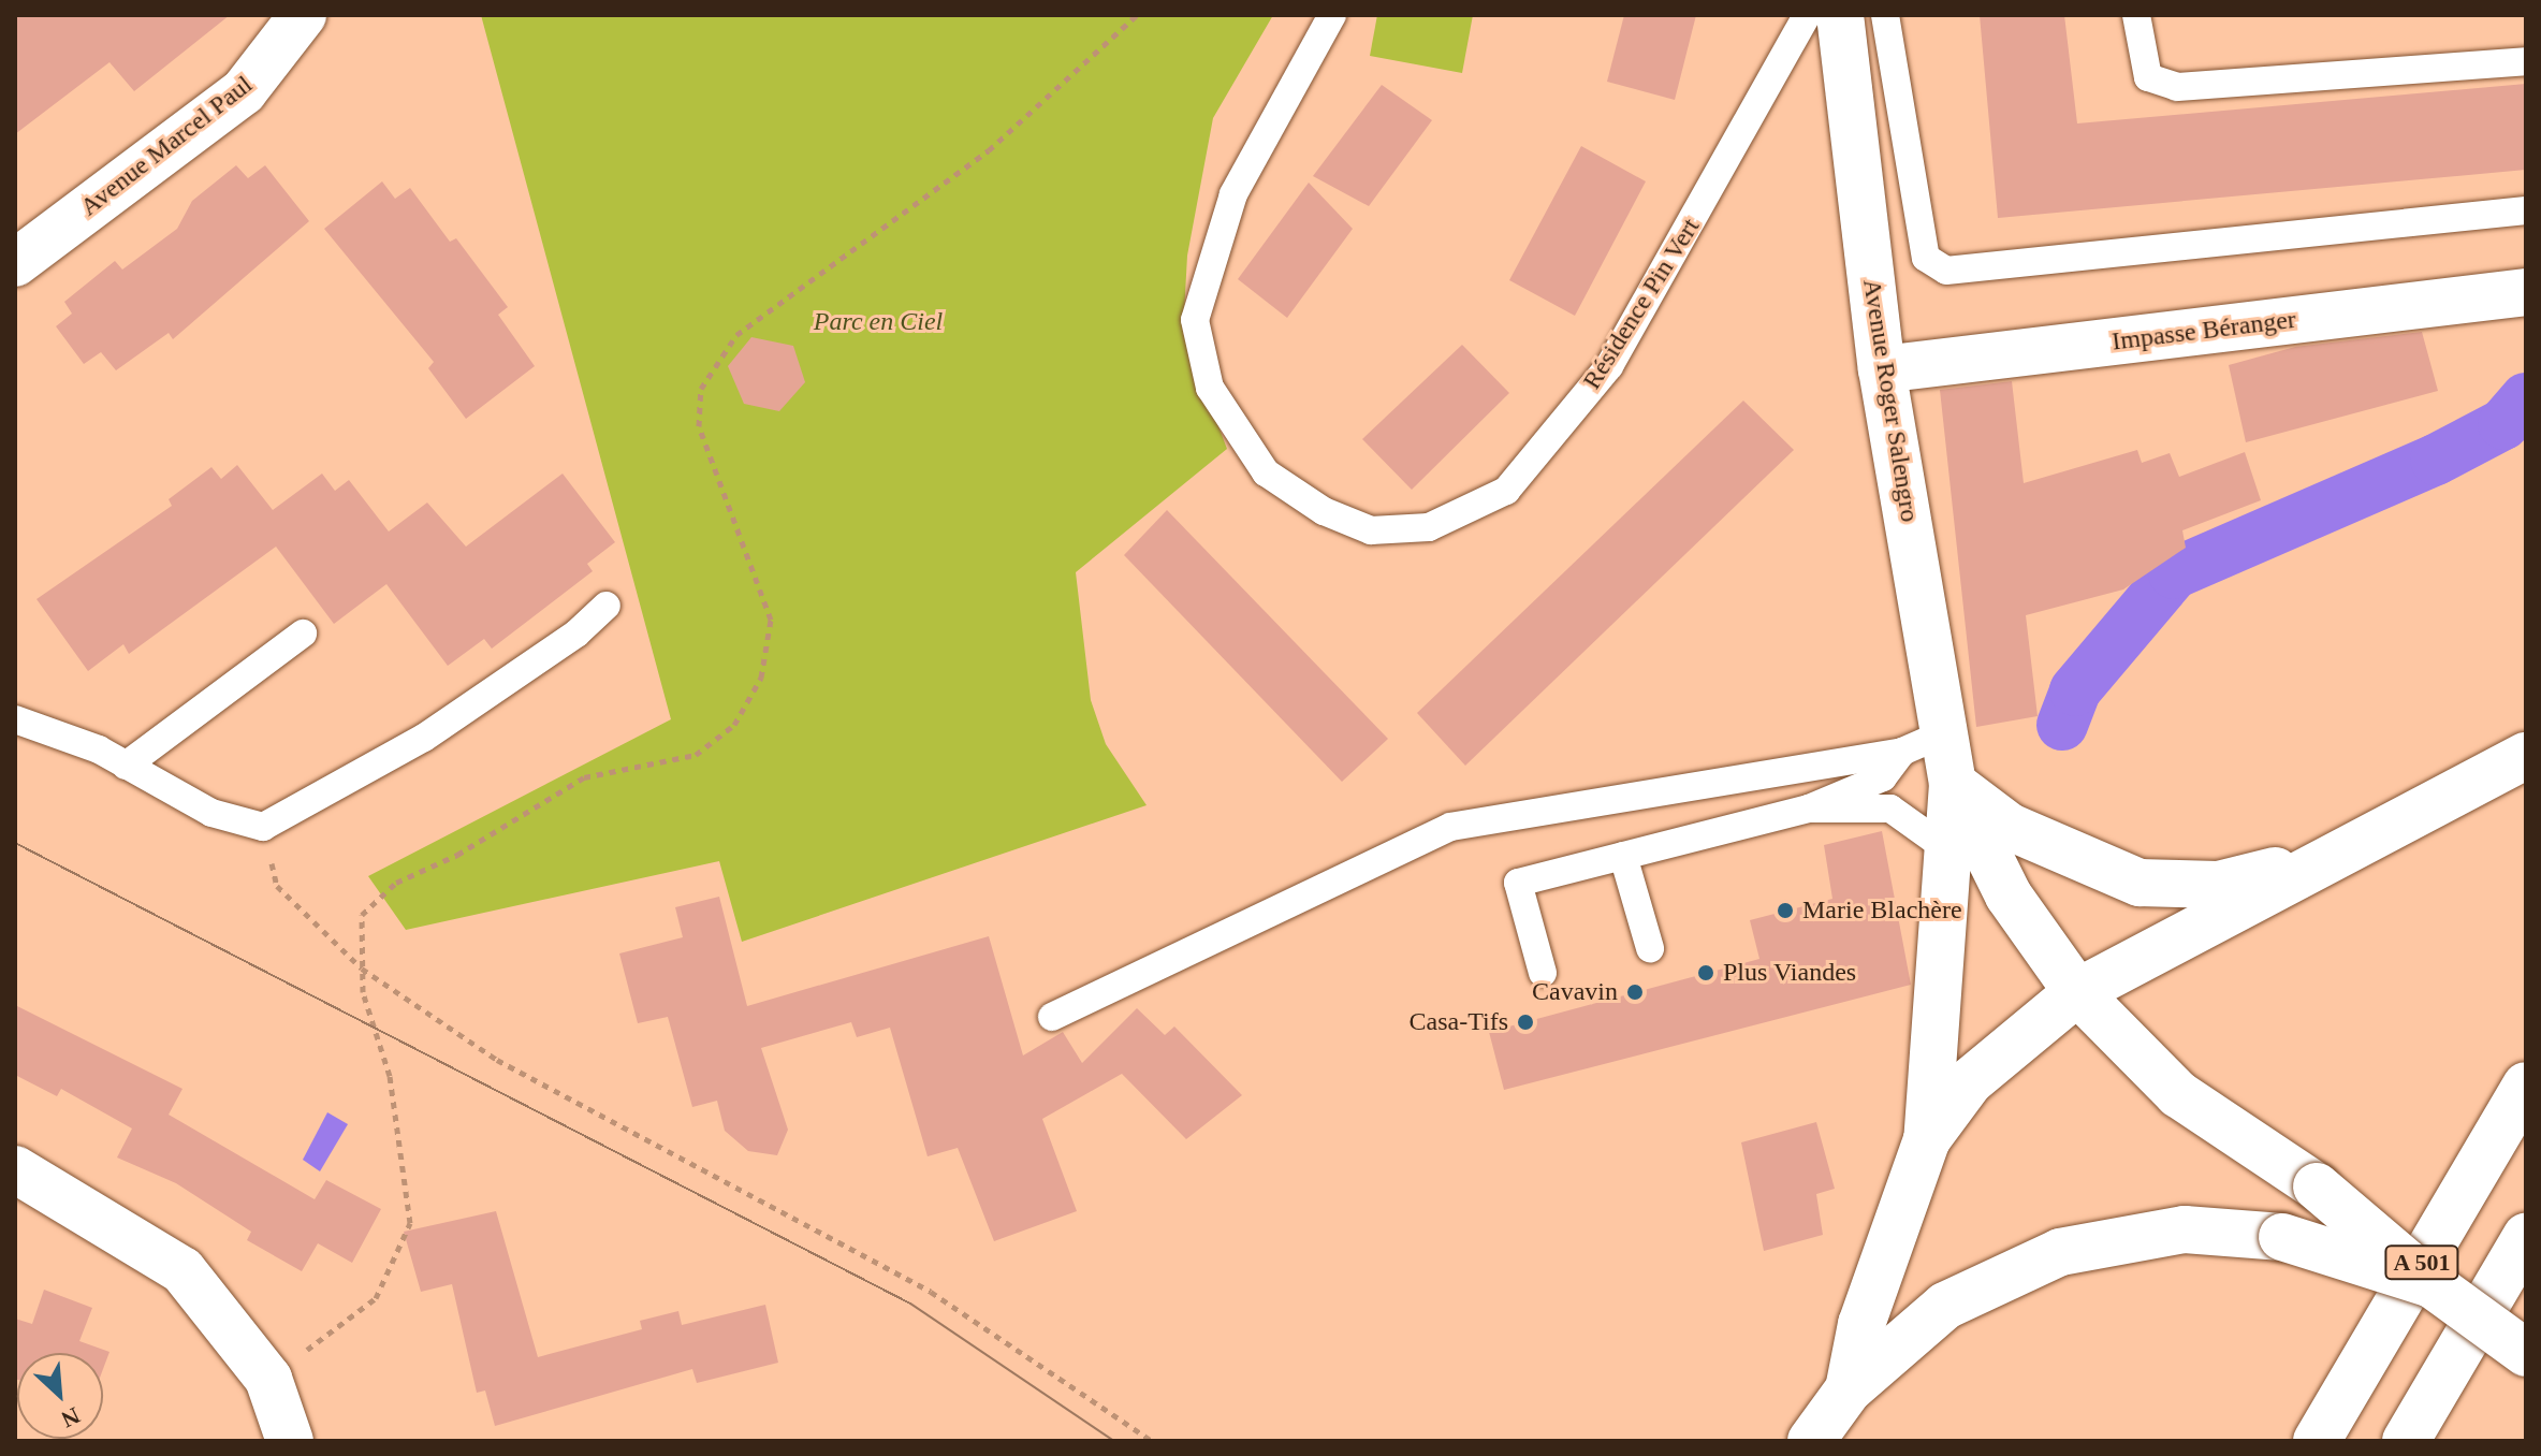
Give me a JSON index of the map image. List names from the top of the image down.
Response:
{
  "streets": {
    "main road": [
      "Avenue Marcel Paul",
      "Impasse Béranger",
      "Avenue Roger Salengro",
      "A 501"
    ],
    "lane": ["Résidence Pin Vert"]
  },
  "crossings": [
    ["Impasse Béranger", "Avenue Roger Salengro"]
  ],
  "parks": ["Parc en Ciel"],
  "places": [
    "Marie Blachère",
    "Plus Viandes",
    "Cavavin",
    "Casa-Tifs"
  ],
  "north": "bottom right"
}
